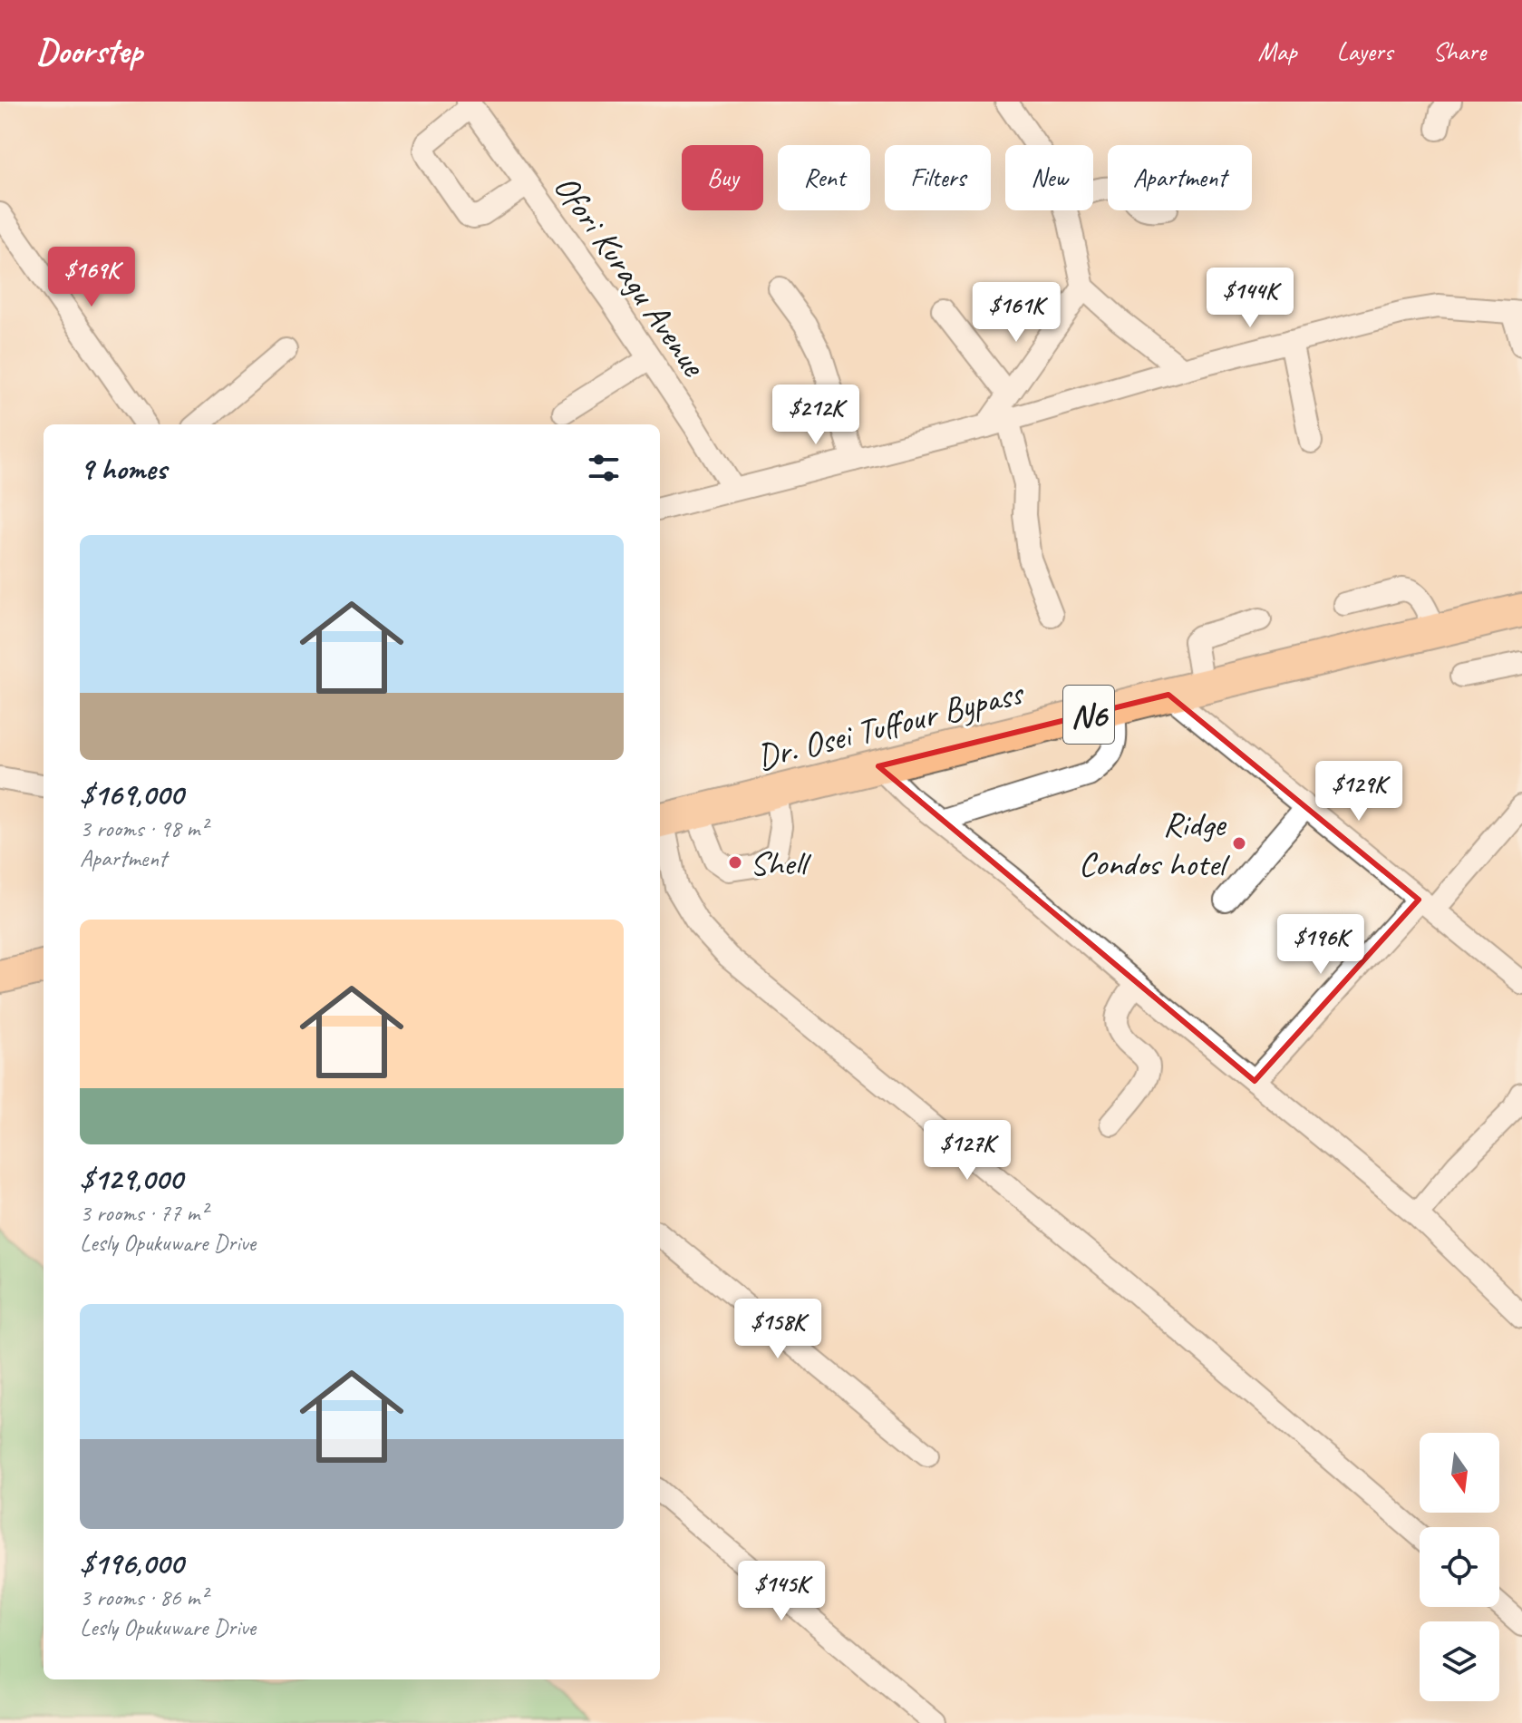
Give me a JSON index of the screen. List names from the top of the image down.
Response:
{
  "streets": {
    "highway": ["N6", "Dr. Osei Tuffour Bypass"],
    "street": ["Ofori Kuragu Avenue"]
  },
  "places": ["Ridge Condos hotel", "Shell"],
  "north": "bottom",
  "page": {
    "header": "Doorstep",
    "nav": ["Map", "Layers", "Share"],
    "chip": [
      "Buy",
      "Rent",
      "Filters",
      "New",
      "Apartment"
    ],
    "price": [
      "$169K",
      "$144K",
      "$161K",
      "$212K",
      "$129K",
      "$196K",
      "$127K",
      "$158K",
      "$145K"
    ],
    "heading": "9 homes",
    "list": [
      {
        "name": "$169,000",
        "note": "3 rooms · 98 m² · Apartment"
      },
      {
        "name": "$129,000",
        "note": "3 rooms · 77 m² · Lesly Opukuware Drive"
      },
      {
        "name": "$196,000",
        "note": "3 rooms · 86 m² · Lesly Opukuware Drive"
      }
    ]
  }
}
